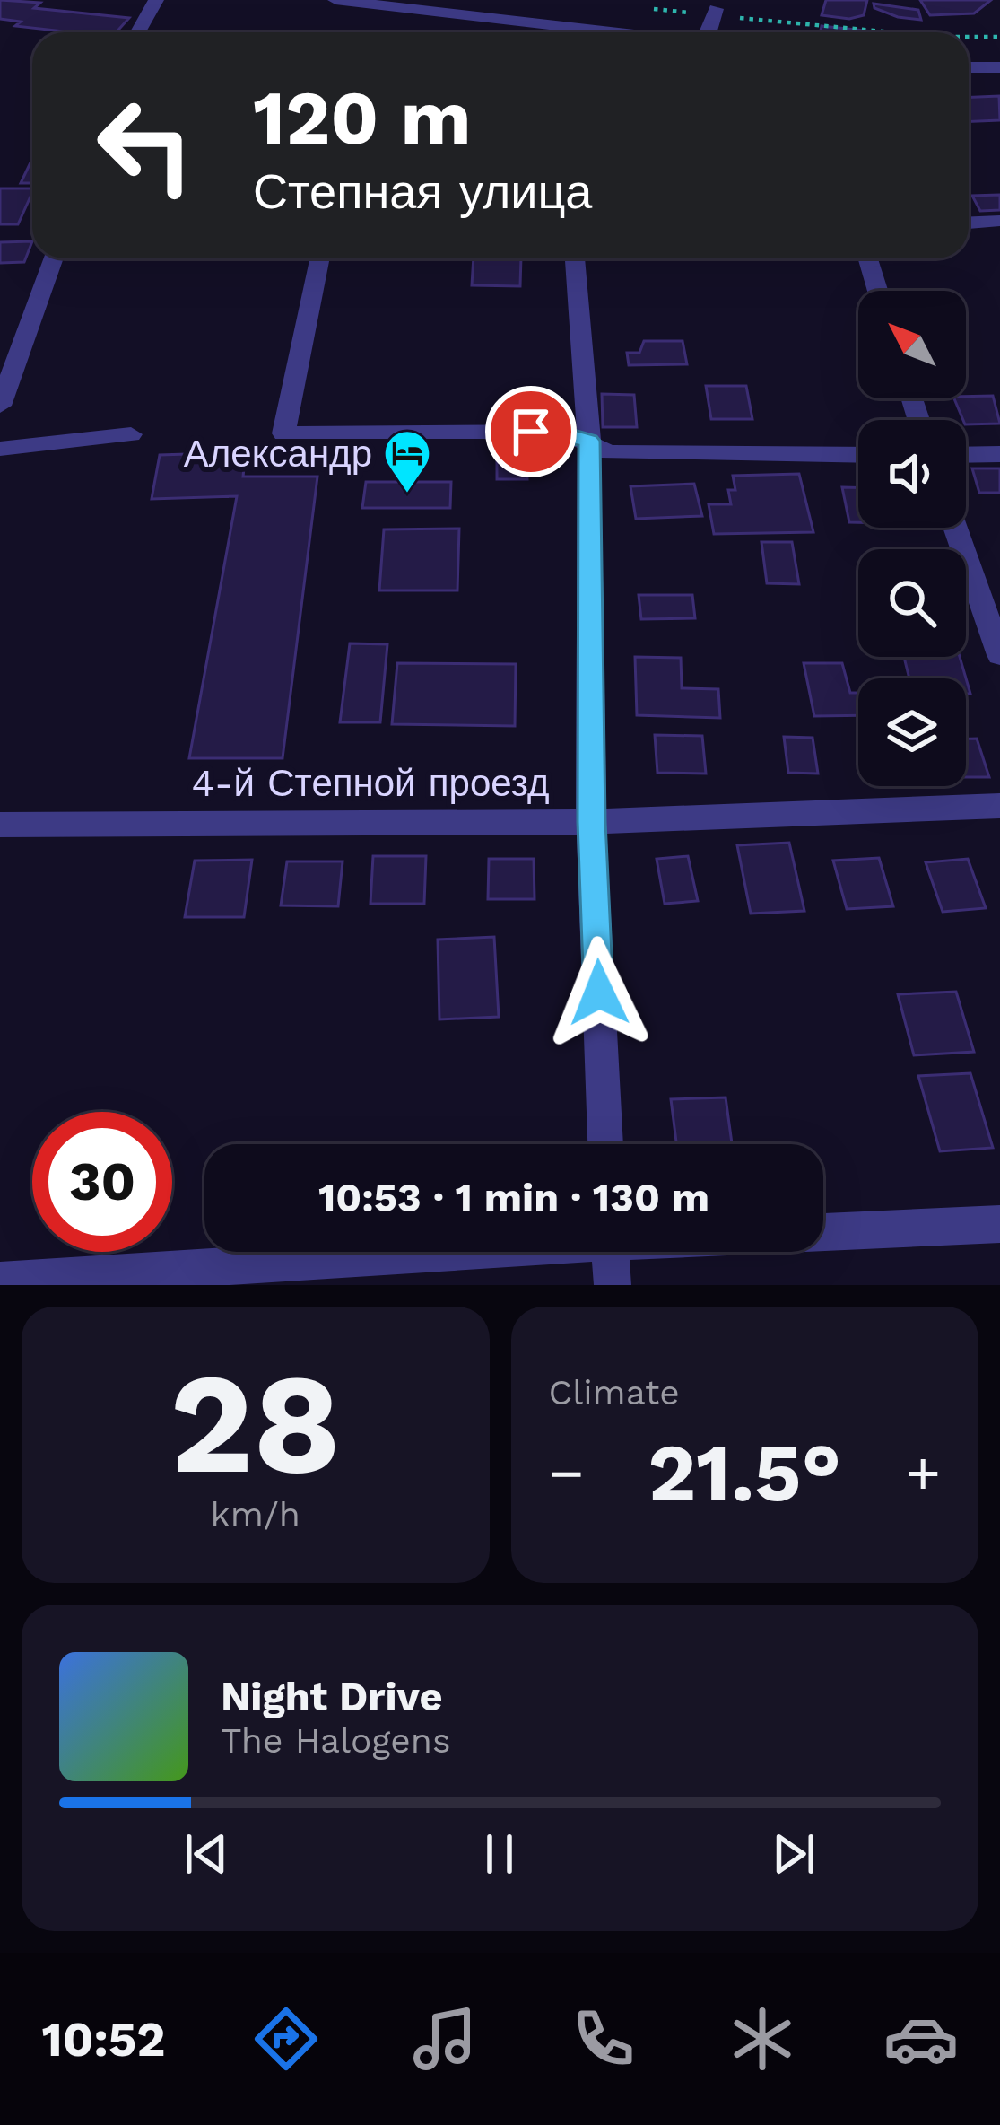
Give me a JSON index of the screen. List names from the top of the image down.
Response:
{
  "streets": {
    "street": ["4-й Степной проезд"]
  },
  "places": {
    "hotel": ["Александр"]
  },
  "north": "top left",
  "page": {
    "turn": ["120 m", "Степная улица"],
    "limit": "30",
    "trip": "10:53 · 1 min · 130 m",
    "tile": [
      ["28", "km/h"],
      "Climate"
    ],
    "heat": ["−", "21.5°", "+"],
    "song": ["Night Drive", "The Halogens"],
    "tabs": "10:52"
  }
}
